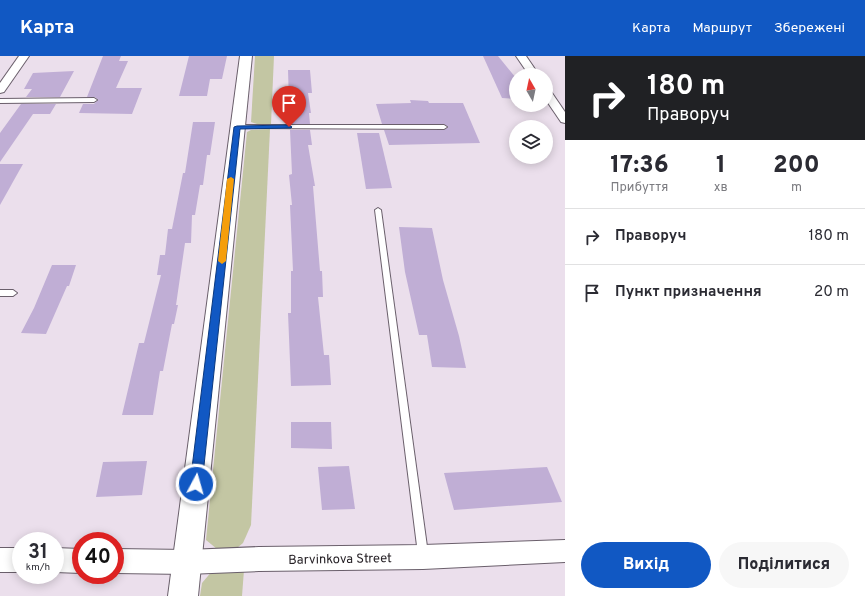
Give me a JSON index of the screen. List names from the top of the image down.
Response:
{
  "streets": {
    "street": ["Barvinkova Street"]
  },
  "north": "top",
  "page": {
    "header": "Карта",
    "nav": ["Карта", "Маршрут", "Збережені"],
    "turn": ["180 m", "Праворуч"],
    "eta": [
      "17:36",
      "Прибуття",
      "1",
      "хв",
      "200",
      "m"
    ],
    "list": [
      {
        "name": "Праворуч",
        "value": "180 m"
      },
      {
        "name": "Пункт призначення",
        "value": "20 m"
      }
    ],
    "speed": "31 km/h",
    "limit": "40",
    "buttons": ["Вихід", "Поділитися"]
  }
}
